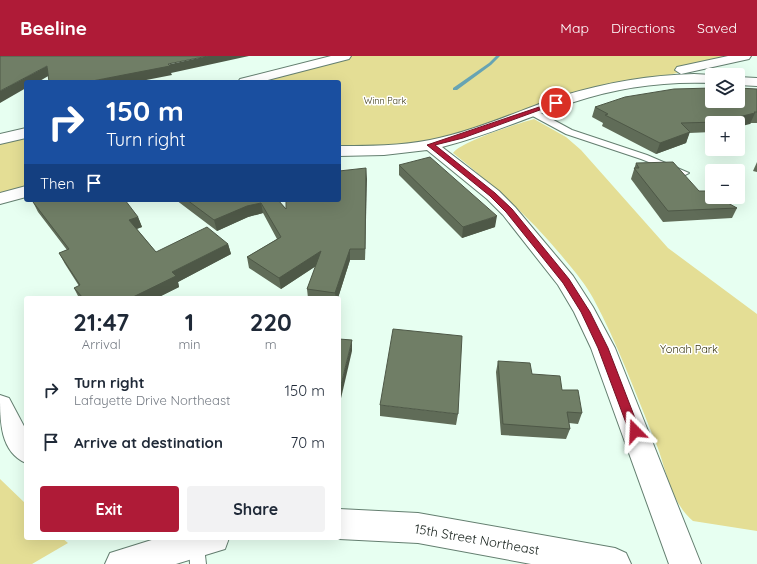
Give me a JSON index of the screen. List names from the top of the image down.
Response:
{
  "streets": {
    "street": ["15th Street Northeast"]
  },
  "parks": ["Winn Park", "Yonah Park"],
  "page": {
    "header": "Beeline",
    "nav": ["Map", "Directions", "Saved"],
    "map_buttons": ["+", "−"],
    "turn": ["150 m", "Turn right"],
    "then": "Then",
    "eta": [
      "21:47",
      "Arrival",
      "1",
      "min",
      "220",
      "m"
    ],
    "list": [
      {
        "name": "Turn right",
        "note": "Lafayette Drive Northeast",
        "value": "150 m"
      },
      {
        "name": "Arrive at destination",
        "value": "70 m"
      }
    ],
    "buttons": ["Exit", "Share"]
  }
}
